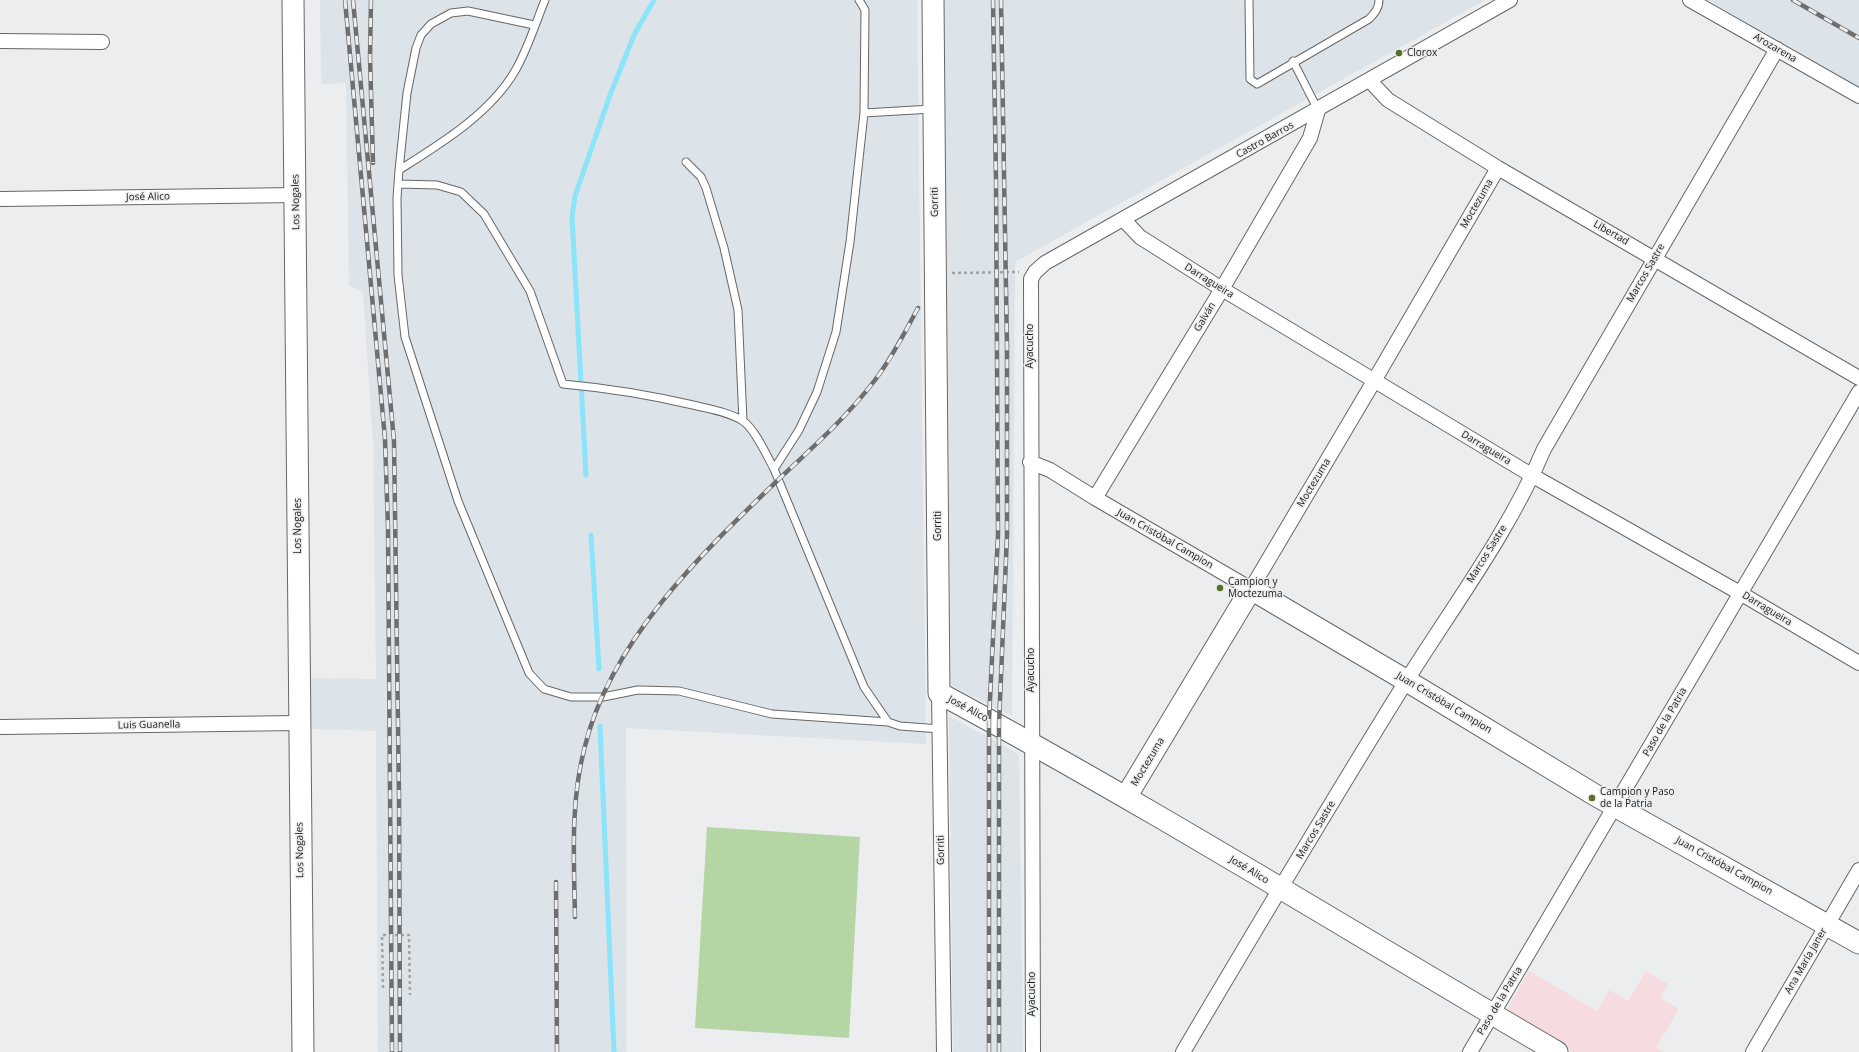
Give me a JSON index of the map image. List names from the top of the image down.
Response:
{
  "streets": {
    "street": [
      "Arozarena",
      "Castro Barros",
      "José Alico",
      "Los Nogales",
      "Gorriti",
      "Moctezuma",
      "Libertad",
      "Marcos Sastre",
      "Darragueira",
      "Galván",
      "Ayacucho",
      "Juan Cristóbal Campion",
      "Paso de la Patria",
      "Luis Guanella",
      "Ana María Janer"
    ]
  },
  "crossings": [
    ["Arozarena", "Marcos Sastre"],
    ["Castro Barros", "Libertad"],
    ["Castro Barros", "Darragueira"],
    ["Castro Barros", "Galván"],
    ["Castro Barros", "Ayacucho"],
    ["José Alico", "Los Nogales"],
    ["José Alico", "Gorriti"],
    ["José Alico", "Moctezuma"],
    ["José Alico", "Marcos Sastre"],
    ["José Alico", "Ayacucho"],
    ["José Alico", "Paso de la Patria"],
    ["Los Nogales", "Luis Guanella"],
    ["Moctezuma", "Libertad"],
    ["Moctezuma", "Darragueira"],
    ["Moctezuma", "Juan Cristóbal Campion"],
    ["Libertad", "Marcos Sastre"],
    ["Marcos Sastre", "Darragueira"],
    ["Marcos Sastre", "Juan Cristóbal Campion"],
    ["Darragueira", "Galván"],
    ["Darragueira", "Paso de la Patria"],
    ["Galván", "Juan Cristóbal Campion"],
    ["Ayacucho", "Juan Cristóbal Campion"],
    ["Juan Cristóbal Campion", "Paso de la Patria"],
    ["Juan Cristóbal Campion", "Ana María Janer"]
  ],
  "places": ["Clorox", "Campion y Moctezuma", "Campion y Paso de la Patria"]
}
